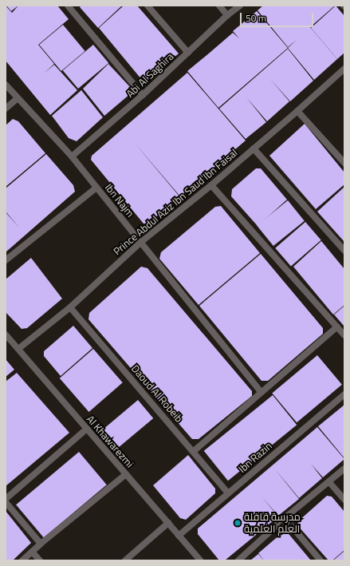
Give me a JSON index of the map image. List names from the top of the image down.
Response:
{
  "streets": {
    "street": [
      "Abi Al Saghira",
      "Ibn Najm",
      "Prince Abdul Aziz Ibn Saud Ibn Faisal",
      "Daoud Al Robeib",
      "Al Khawarezmi",
      "Ibn Razin"
    ]
  },
  "crossings": [
    ["Abi Al Saghira", "Ibn Najm"],
    ["Ibn Najm", "Prince Abdul Aziz Ibn Saud Ibn Faisal"],
    ["Prince Abdul Aziz Ibn Saud Ibn Faisal", "Daoud Al Robeib"],
    ["Prince Abdul Aziz Ibn Saud Ibn Faisal", "Al Khawarezmi"],
    ["Daoud Al Robeib", "Ibn Razin"],
    ["Al Khawarezmi", "Ibn Razin"]
  ],
  "places": ["مدرسة قافلة العلم العلمية"],
  "scale_bar": "50 m"
}
